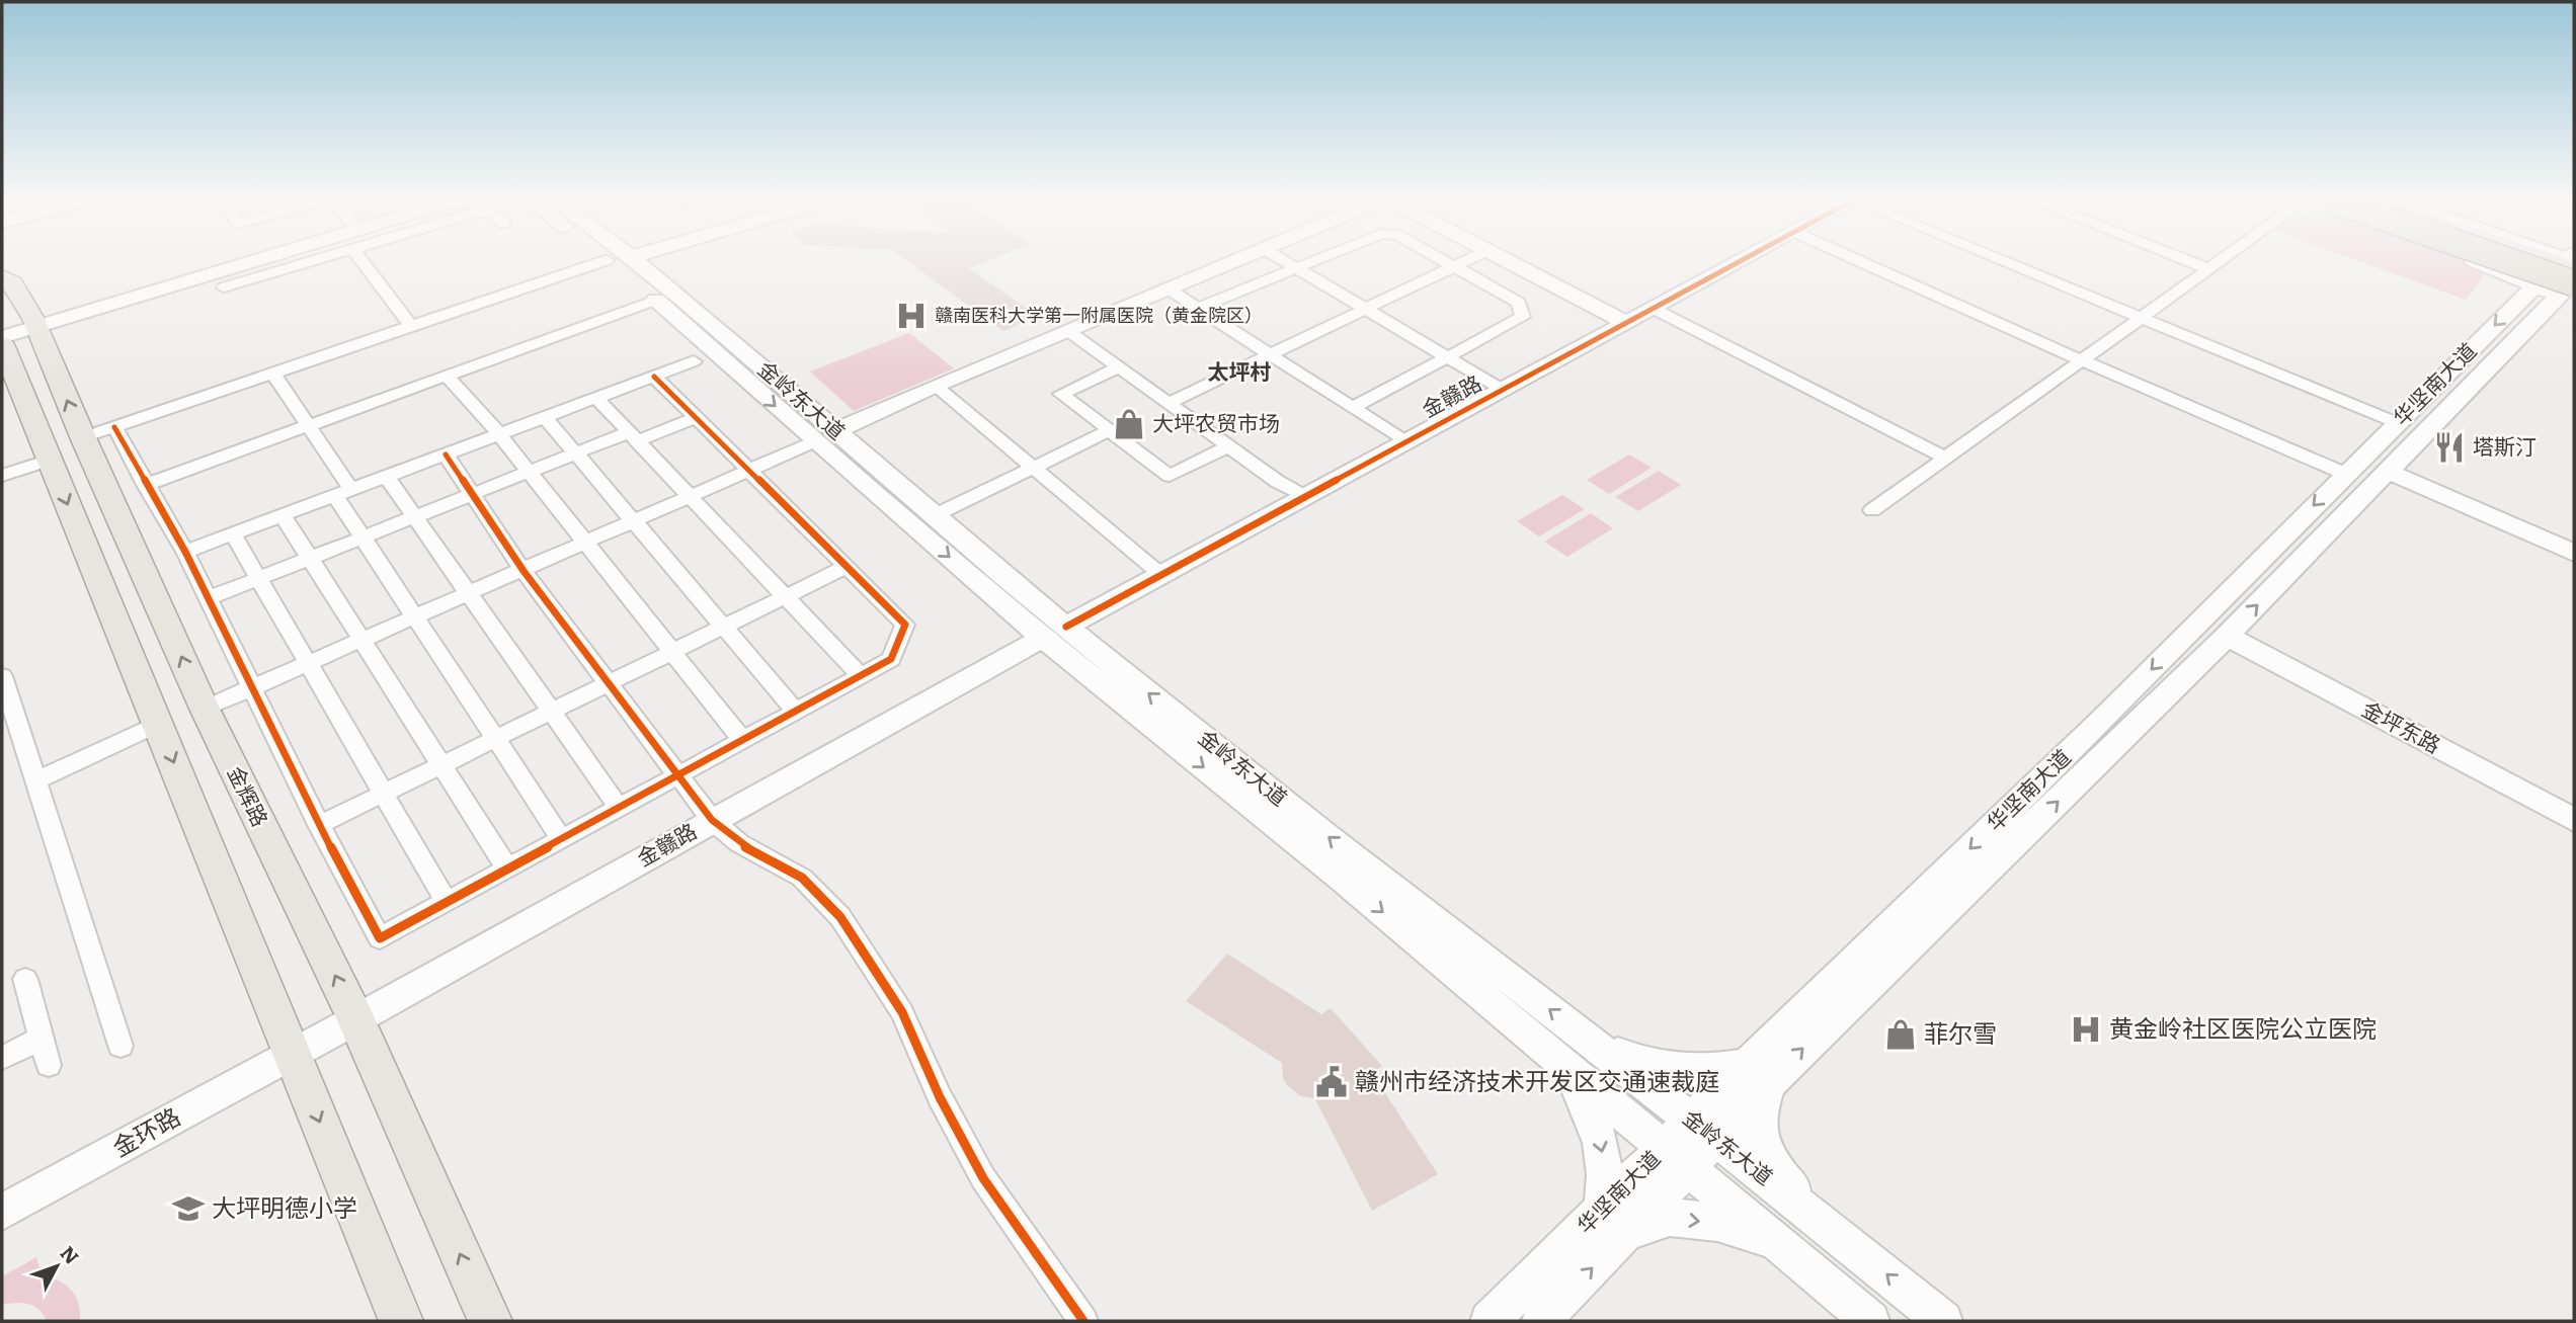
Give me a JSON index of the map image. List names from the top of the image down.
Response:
{
  "streets": {
    "main road": [
      "华坚南大道",
      "金赣路",
      "金岭东大道",
      "金坪东路",
      "金辉路",
      "金环路"
    ]
  },
  "crossings": [
    ["华坚南大道", "金岭东大道"],
    ["华坚南大道", "金坪东路"],
    ["金赣路", "金岭东大道"],
    ["金赣路", "金辉路"],
    ["金赣路", "金环路"]
  ],
  "districts": ["太坪村"],
  "places": {
    "hospital": ["赣南医科大学第一附属医院（黄金院区）", "黄金岭社区医院公立医院"],
    "shop": ["大坪农贸市场", "菲尔雪"],
    "restaurant": ["塔斯汀"],
    "public building": ["赣州市经济技术开发区交通速裁庭"],
    "school or university": ["大坪明德小学"]
  },
  "north": "top right"
}
